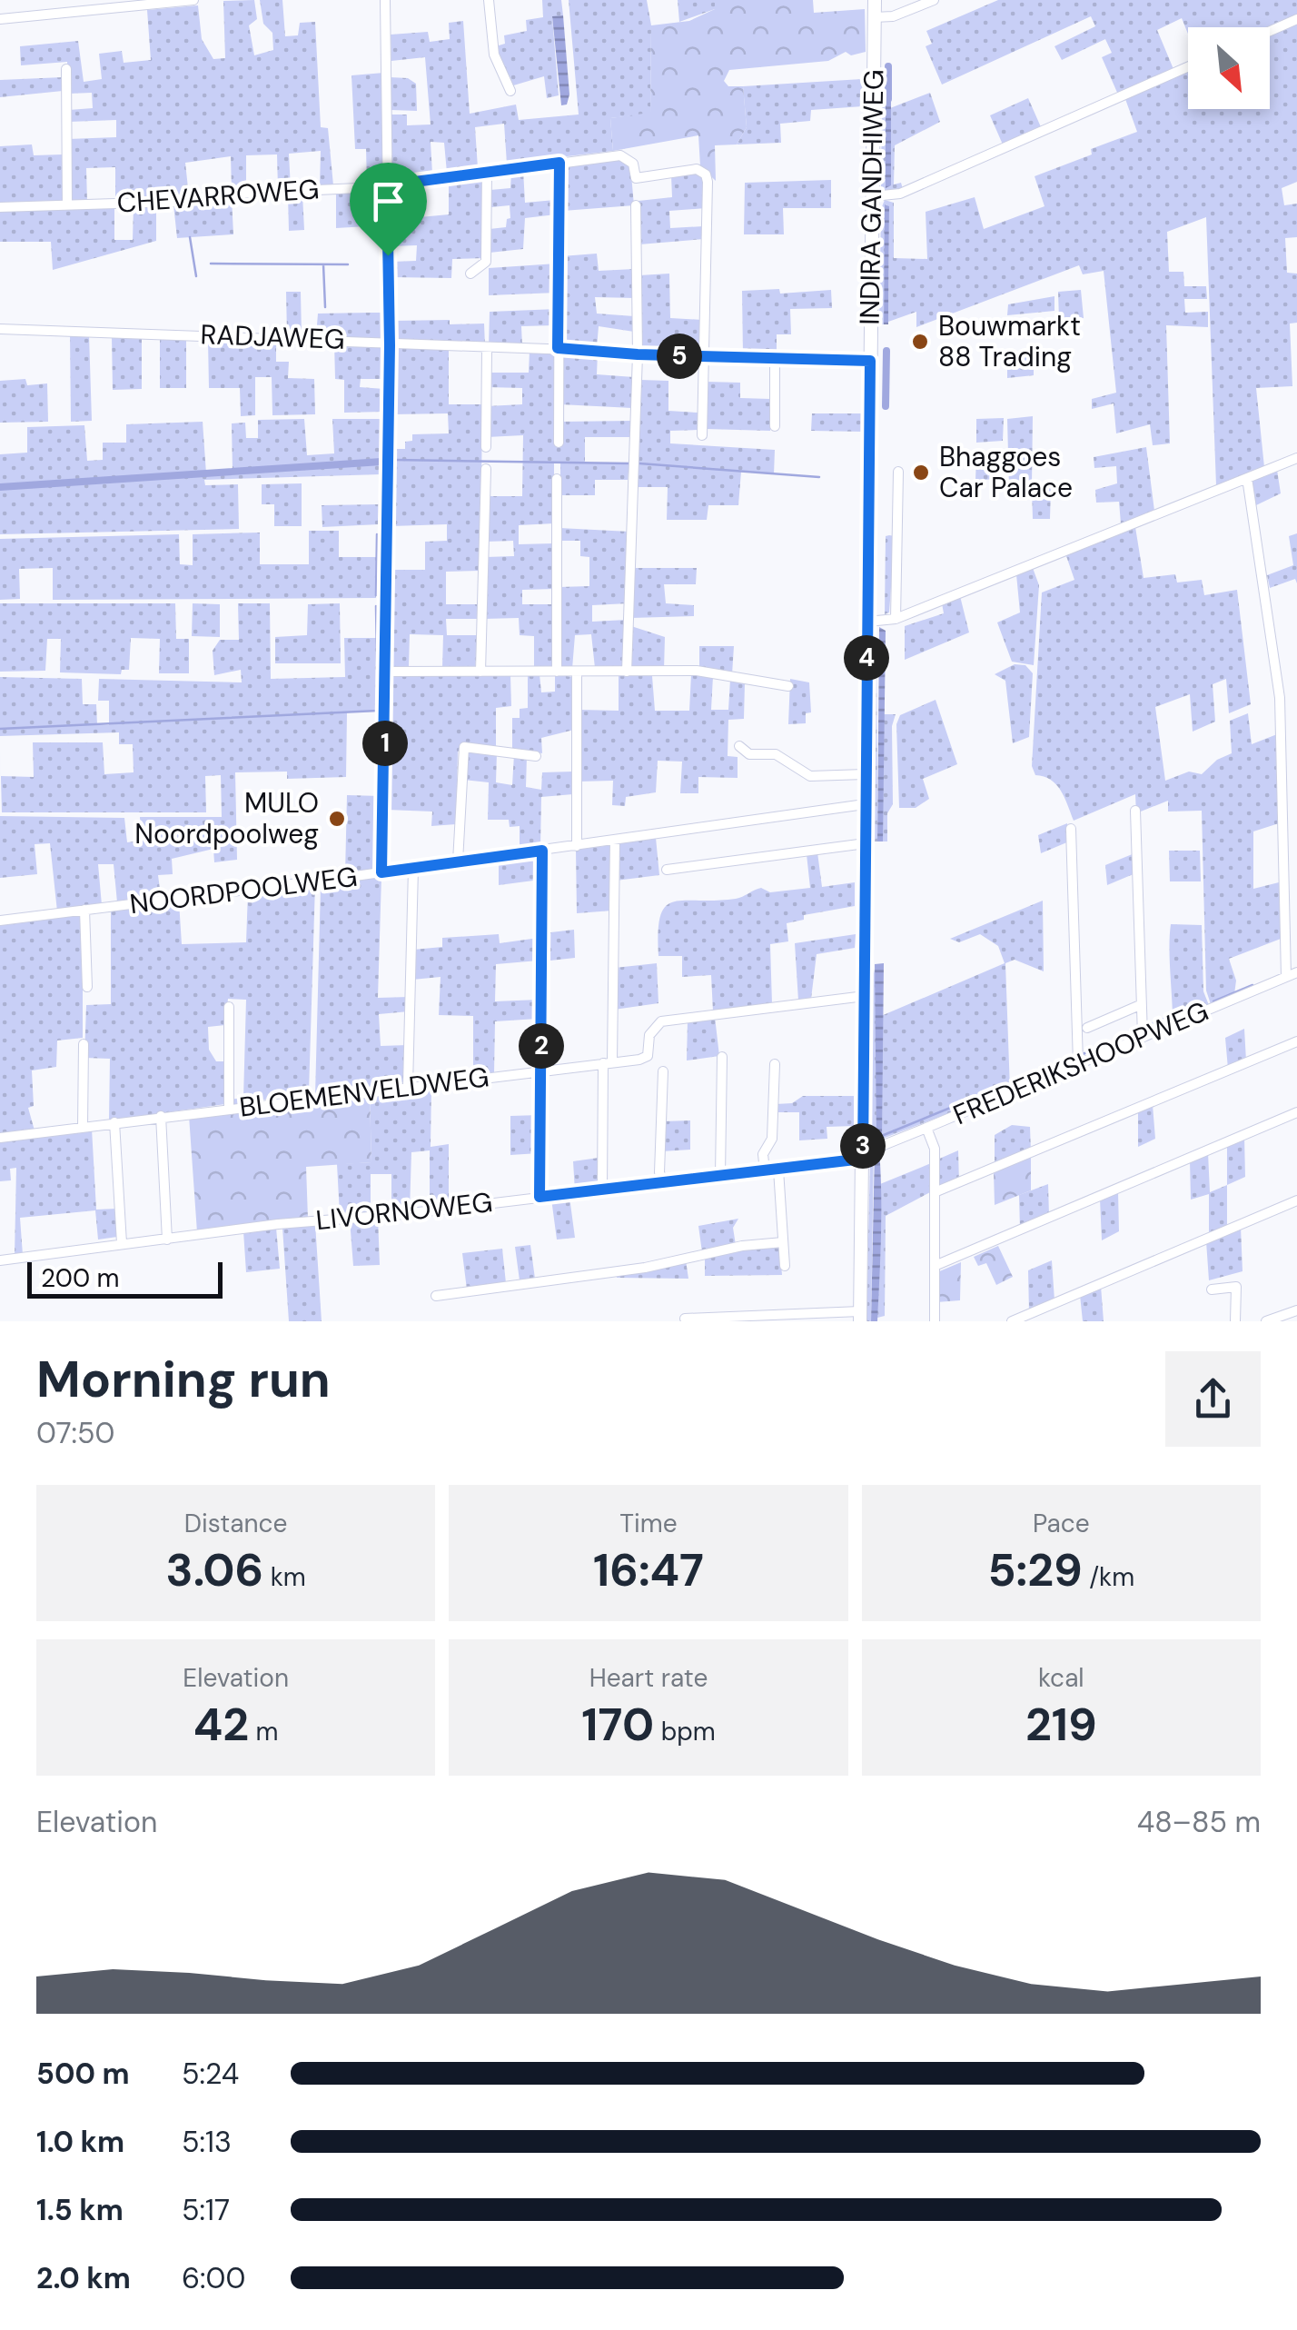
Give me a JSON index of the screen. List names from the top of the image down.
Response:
{
  "streets": {
    "main road": ["INDIRA GANDHIWEG"],
    "street": [
      "CHEVARROWEG",
      "RADJAWEG",
      "NOORDPOOLWEG",
      "FREDERIKSHOOPWEG",
      "BLOEMENVELDWEG",
      "LIVORNOWEG"
    ]
  },
  "crossings": [
    ["CHEVARROWEG", "RADJAWEG"],
    ["INDIRA GANDHIWEG", "RADJAWEG"],
    ["INDIRA GANDHIWEG", "NOORDPOOLWEG"],
    ["INDIRA GANDHIWEG", "FREDERIKSHOOPWEG"],
    ["INDIRA GANDHIWEG", "BLOEMENVELDWEG"],
    ["INDIRA GANDHIWEG", "LIVORNOWEG"],
    ["FREDERIKSHOOPWEG", "LIVORNOWEG"]
  ],
  "places": ["Bouwmarkt 88 Trading", "Bhaggoes Car Palace", "MULO Noordpoolweg"],
  "scale_bar": "200 m",
  "north": "bottom right",
  "page": {
    "pins": [
      "5",
      "4",
      "1",
      "2",
      "3"
    ],
    "scale": "200 m",
    "heading": ["Morning run", "07:50"],
    "stats": [
      ["Distance", "3.06 km"],
      ["Time", "16:47"],
      ["Pace", "5:29 /km"],
      ["Elevation", "42 m"],
      ["Heart rate", "170 bpm"],
      ["kcal", "219"]
    ],
    "chart": ["Elevation", "48–85 m"],
    "list": [
      {
        "name": "500 m",
        "note": "5:24"
      },
      {
        "name": "1.0 km",
        "note": "5:13"
      },
      {
        "name": "1.5 km",
        "note": "5:17"
      },
      {
        "name": "2.0 km",
        "note": "6:00"
      }
    ]
  }
}
